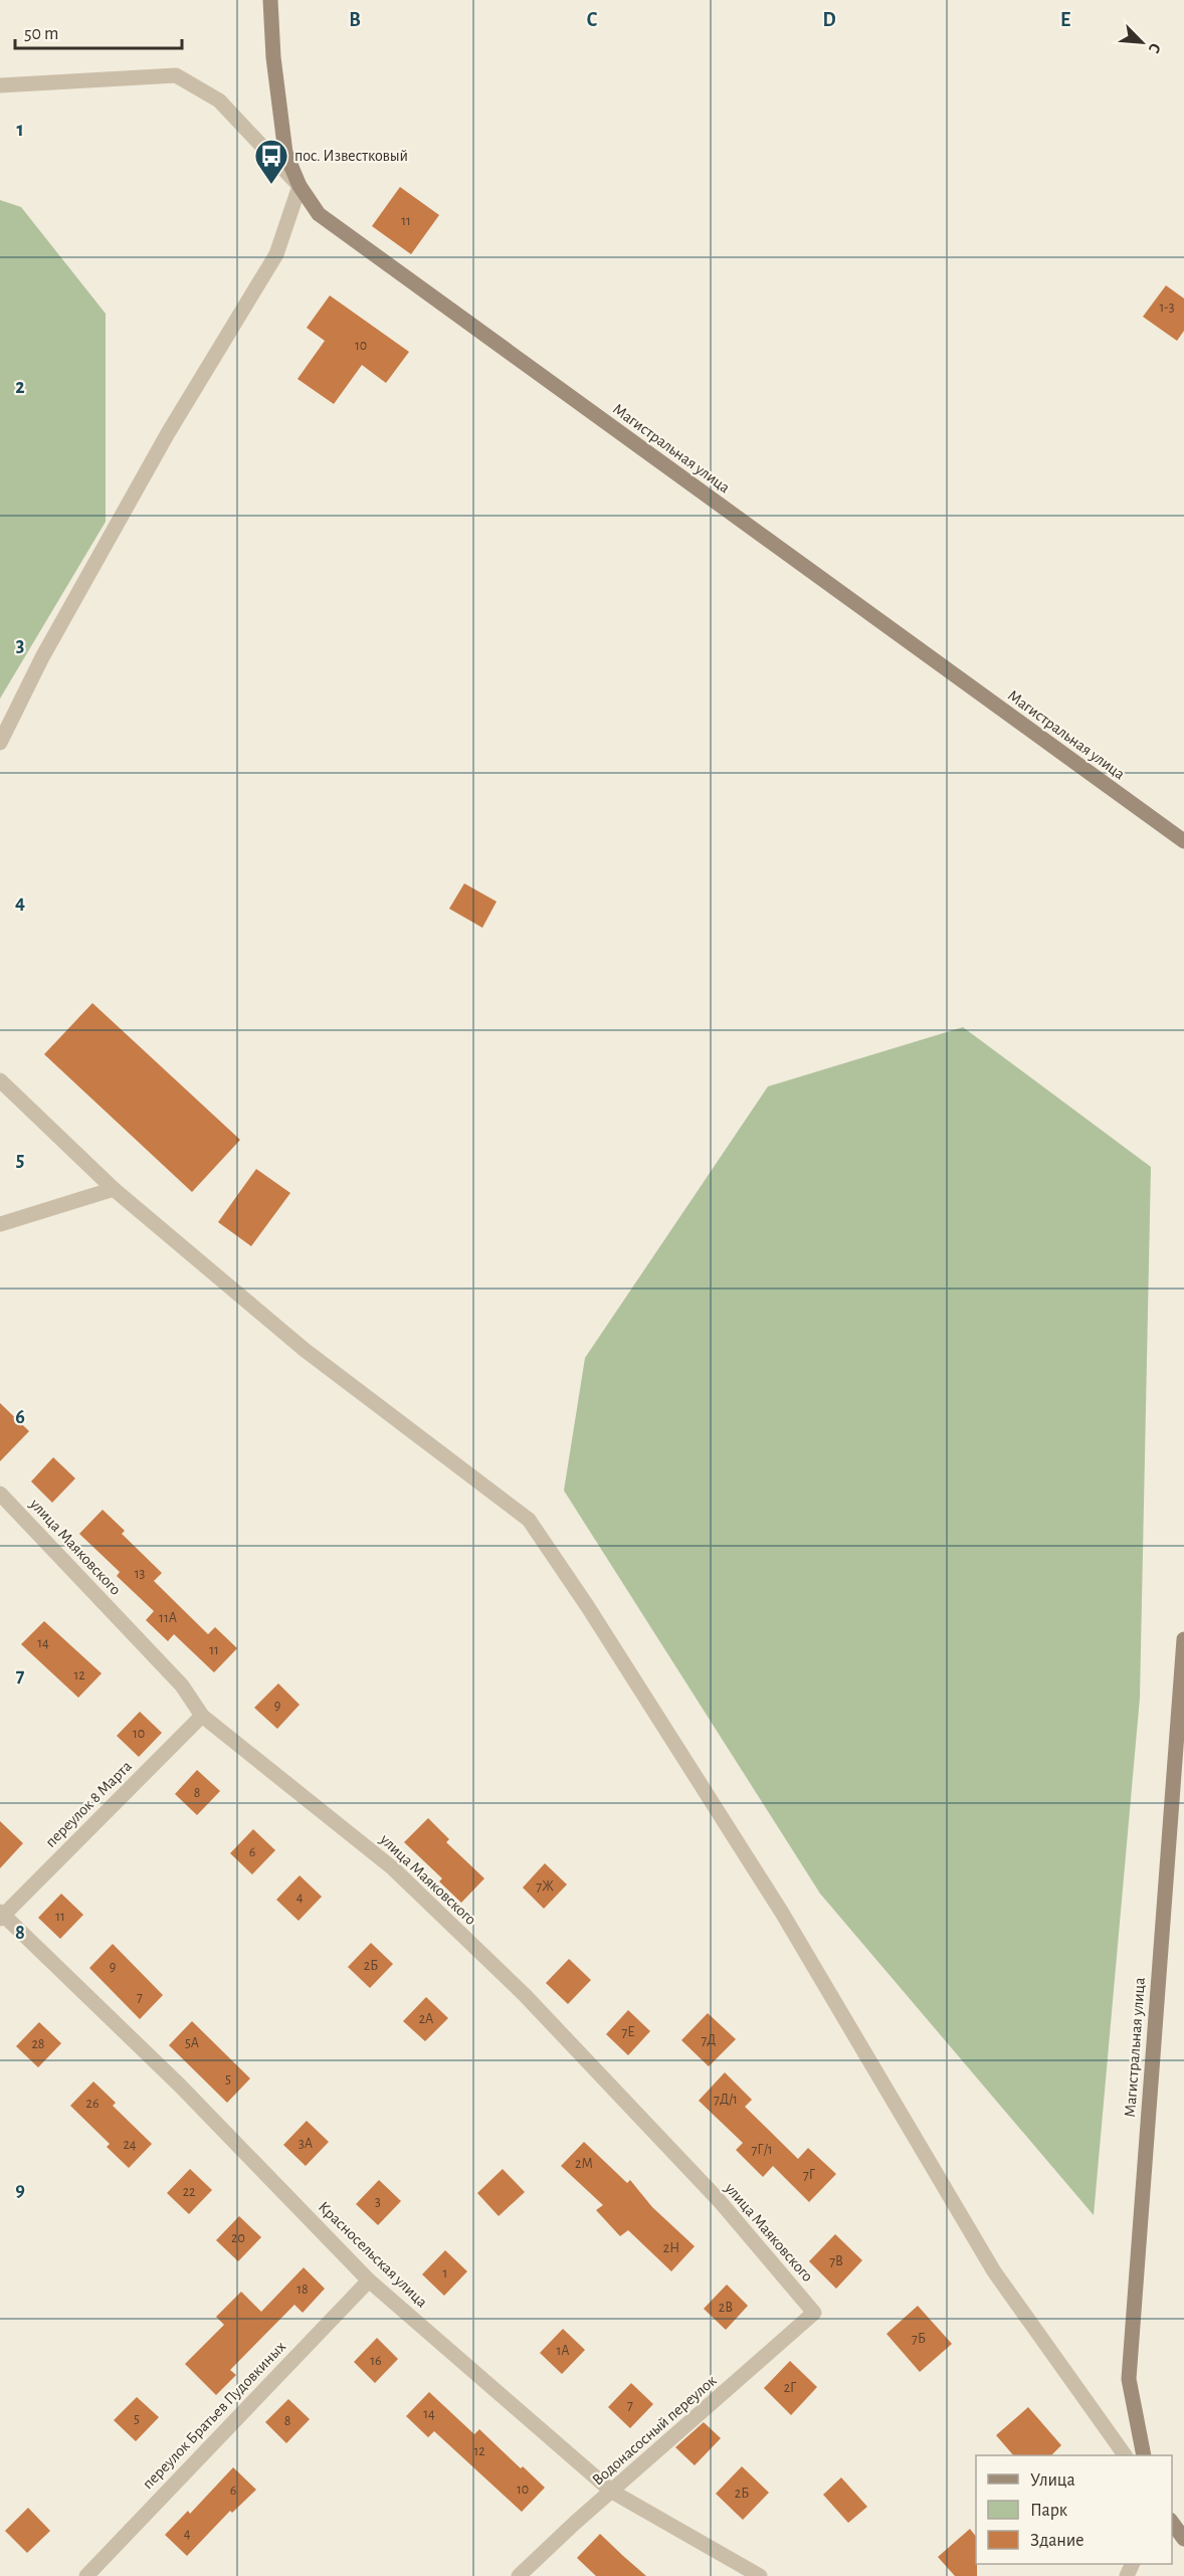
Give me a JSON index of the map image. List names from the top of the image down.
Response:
{
  "streets": {
    "street": [
      "Магистральная улица",
      "улица Маяковского",
      "переулок 8 Марта",
      "Красносельская улица",
      "переулок Братьев Пудовкиных",
      "Водонасосный переулок"
    ]
  },
  "crossings": [
    ["улица Маяковского", "переулок 8 Марта"],
    ["улица Маяковского", "Водонасосный переулок"],
    ["переулок 8 Марта", "Красносельская улица"],
    ["Красносельская улица", "переулок Братьев Пудовкиных"],
    ["Красносельская улица", "Водонасосный переулок"]
  ],
  "places": {
    "bus stop": ["пос. Известковый"]
  },
  "house_numbers": [
    "11",
    "1-3",
    "10",
    "13",
    "11А",
    "14",
    "11",
    "12",
    "9",
    "10",
    "8",
    "6",
    "7Ж",
    "4",
    "11",
    "2Б",
    "9",
    "7",
    "2А",
    "7Е",
    "7Д",
    "5А",
    "28",
    "5",
    "7Д/1",
    "26",
    "3А",
    "24",
    "7Г/1",
    "2М",
    "7Г",
    "22",
    "3",
    "20",
    "2Н",
    "7В",
    "1",
    "18",
    "2В",
    "7Б",
    "1А",
    "16",
    "2Г",
    "7",
    "14",
    "5",
    "8",
    "12",
    "10",
    "6",
    "2Б",
    "4"
  ],
  "legend": ["Улица", "Парк", "Здание"],
  "scale_bar": "50 m",
  "north": "bottom right",
  "grid": {
    "columns": [
      "B",
      "C",
      "D",
      "E"
    ],
    "rows": [
      "1",
      "2",
      "3",
      "4",
      "5",
      "6",
      "7",
      "8",
      "9"
    ]
  }
}
